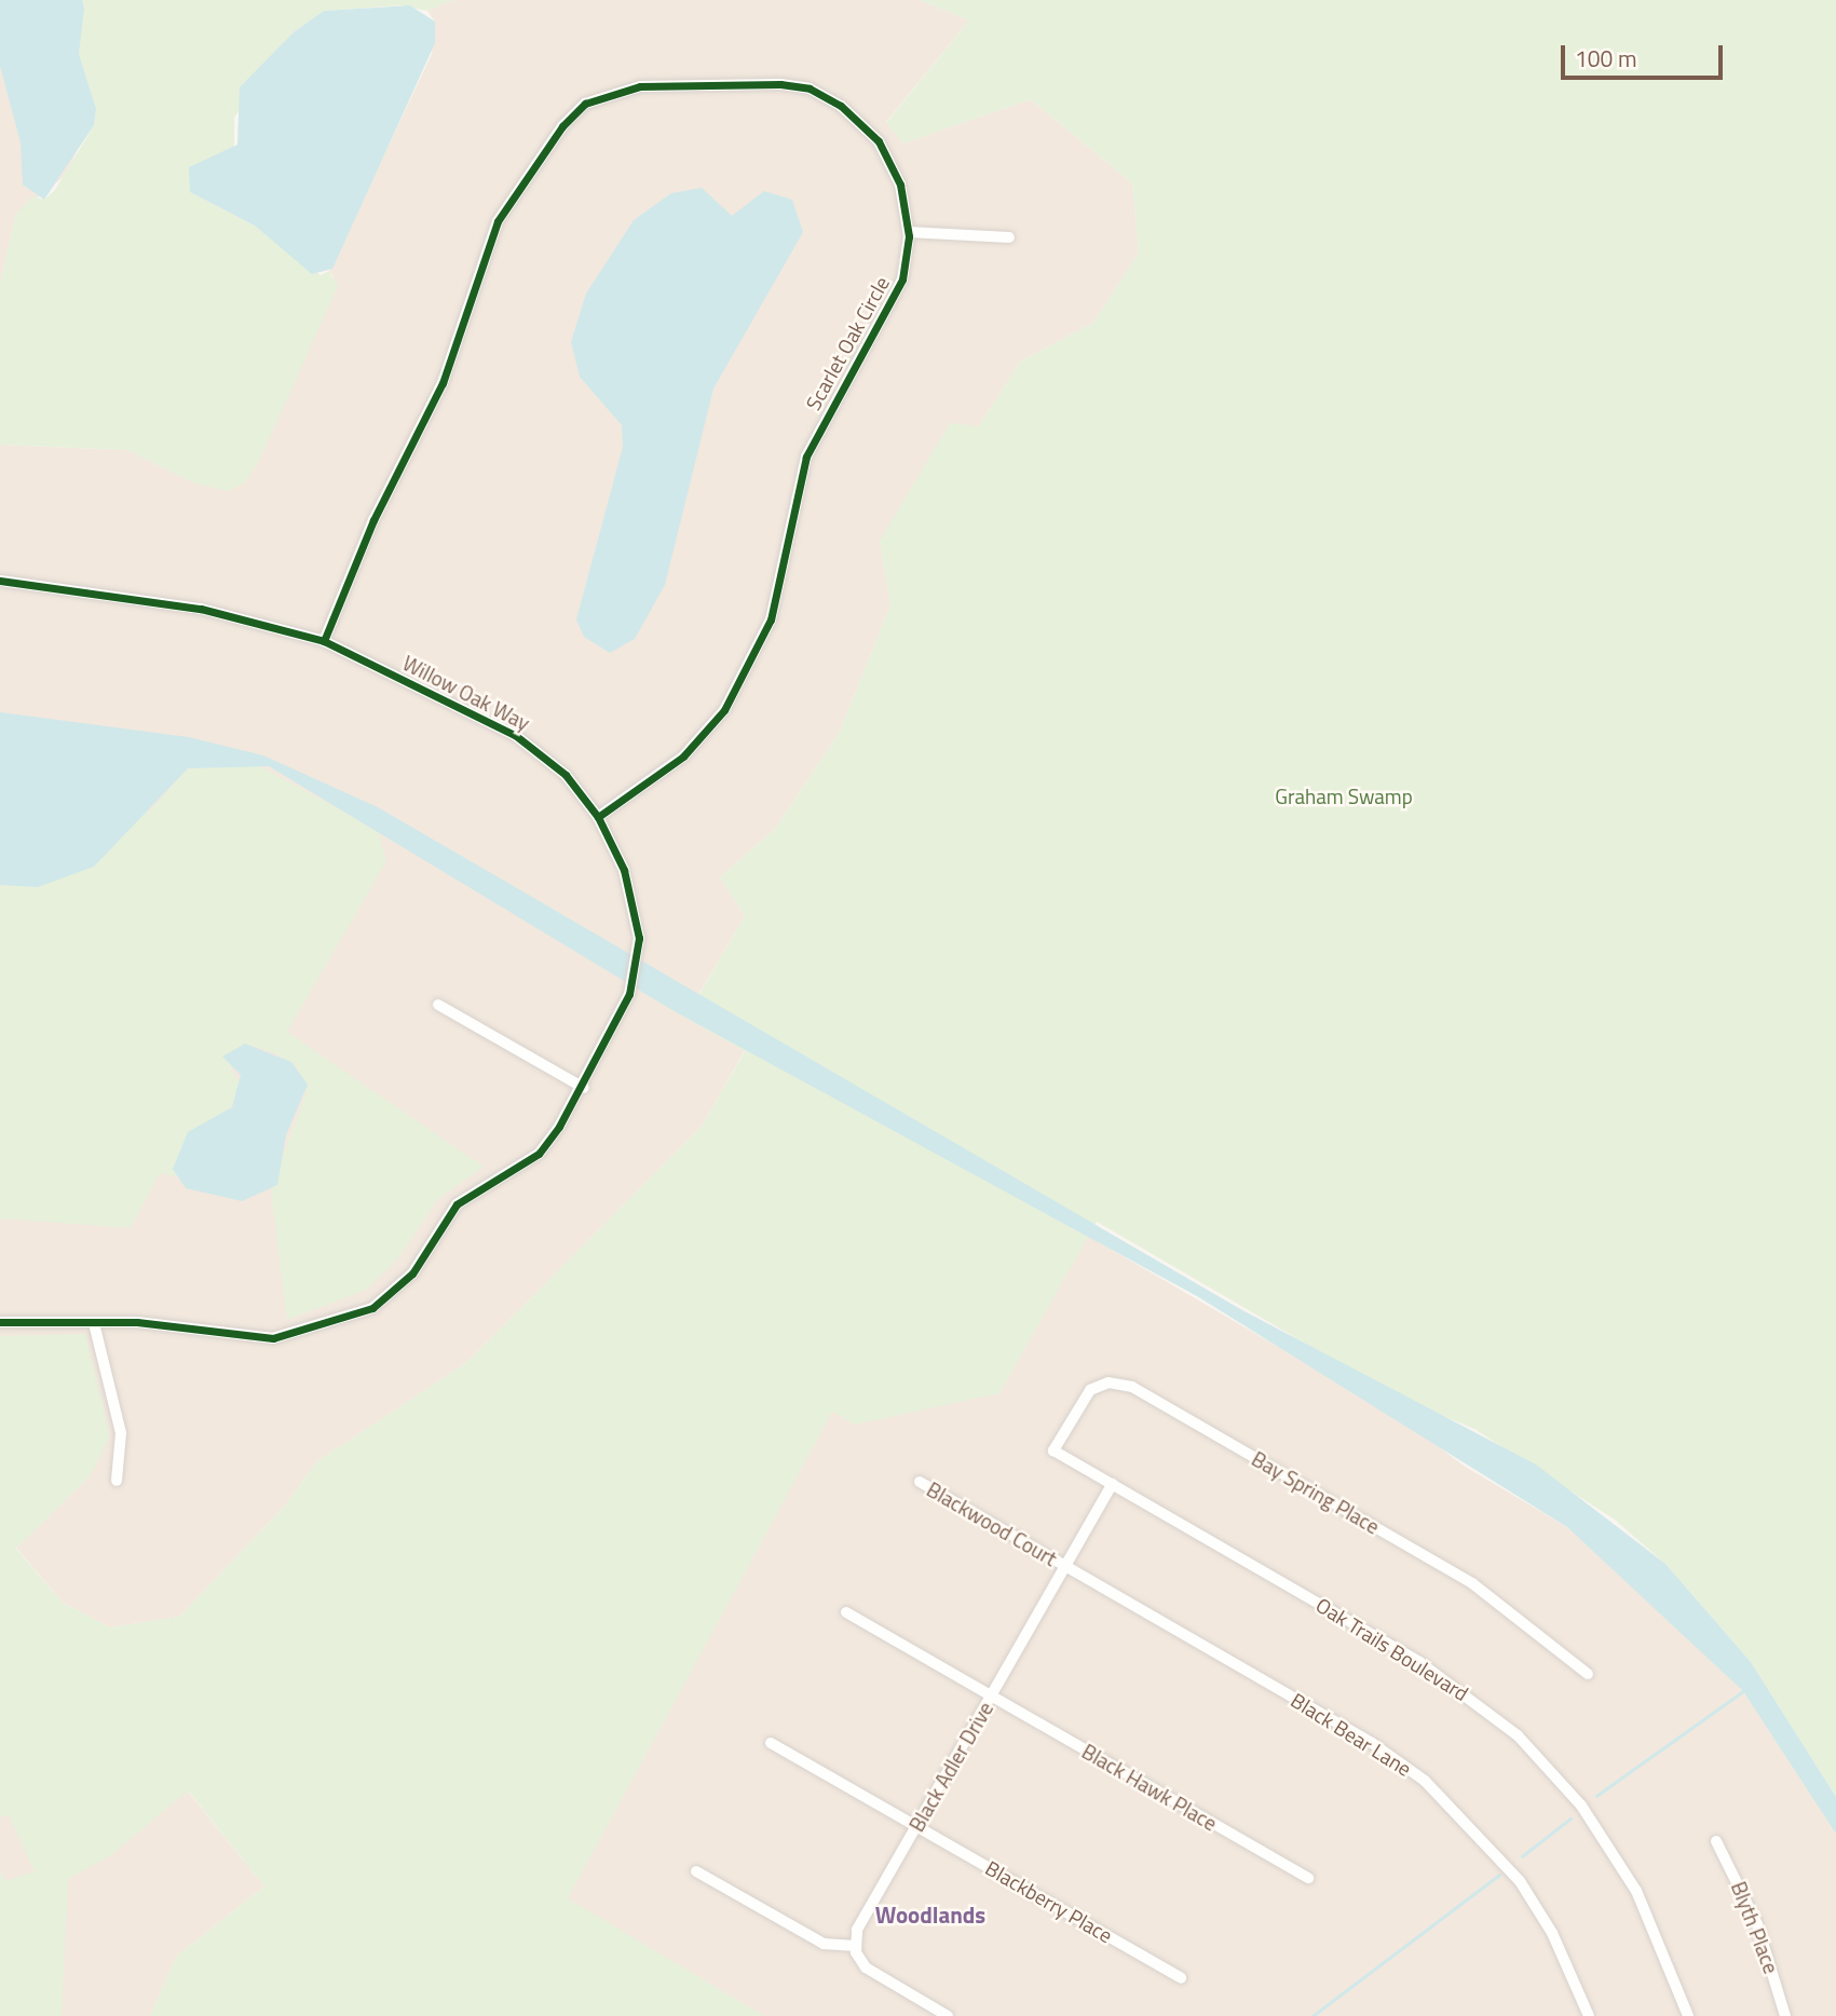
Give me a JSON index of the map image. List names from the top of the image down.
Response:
{
  "streets": {
    "street": [
      "Scarlet Oak Circle",
      "Willow Oak Way",
      "Bay Spring Place",
      "Blackwood Court",
      "Oak Trails Boulevard",
      "Black Bear Lane",
      "Black Adler Drive",
      "Black Hawk Place",
      "Blackberry Place",
      "Blyth Place"
    ]
  },
  "crossings": [
    ["Scarlet Oak Circle", "Willow Oak Way"],
    ["Bay Spring Place", "Oak Trails Boulevard"],
    ["Blackwood Court", "Black Bear Lane"],
    ["Blackwood Court", "Black Adler Drive"],
    ["Oak Trails Boulevard", "Black Adler Drive"],
    ["Black Bear Lane", "Black Adler Drive"],
    ["Black Adler Drive", "Black Hawk Place"],
    ["Black Adler Drive", "Blackberry Place"]
  ],
  "districts": ["Woodlands"],
  "parks": ["Graham Swamp"],
  "scale_bar": "100 m"
}
